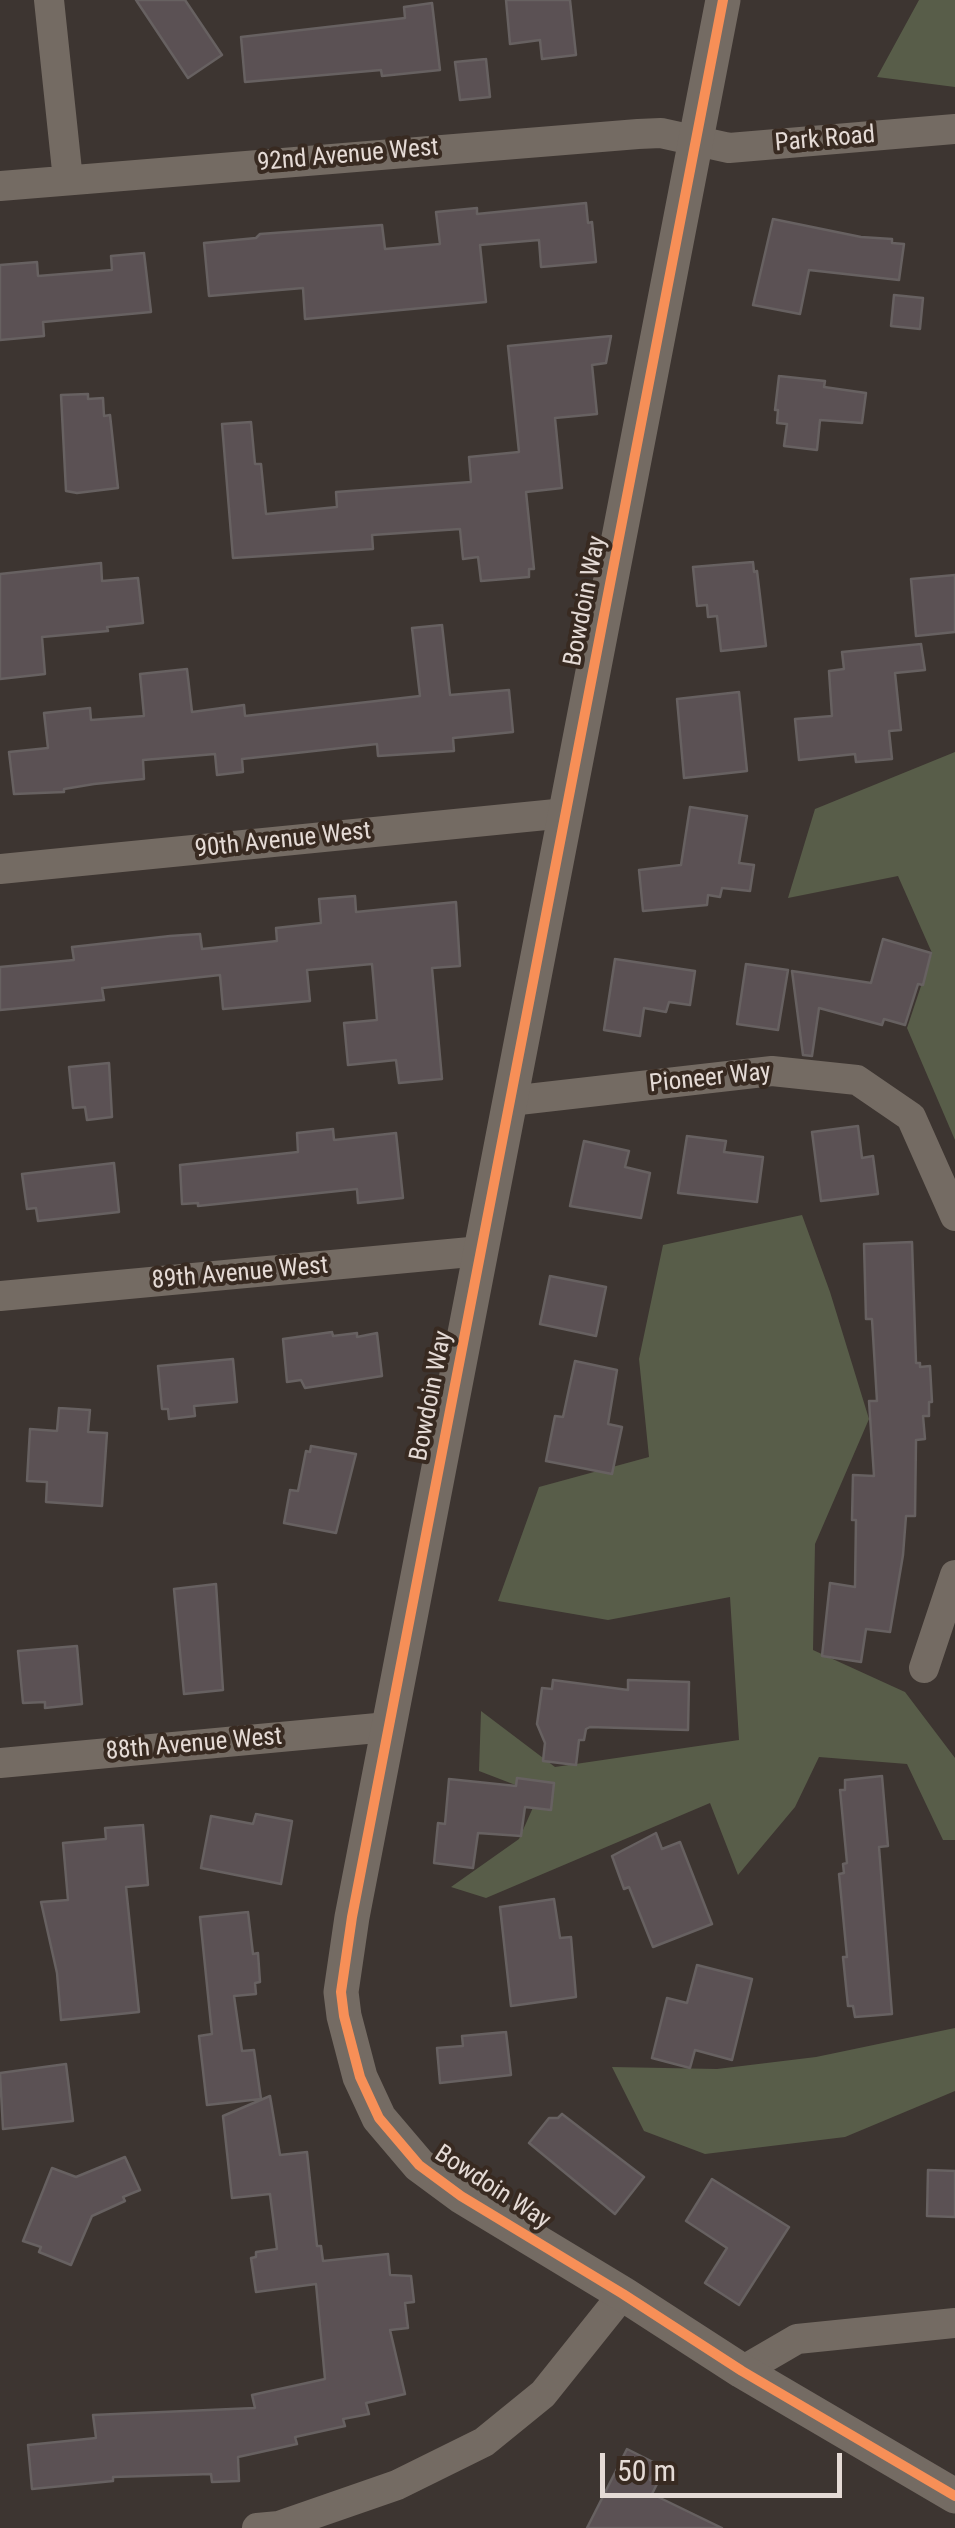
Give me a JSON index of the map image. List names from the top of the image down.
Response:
{
  "streets": {
    "street": [
      "Park Road",
      "92nd Avenue West",
      "Bowdoin Way",
      "90th Avenue West",
      "Pioneer Way",
      "89th Avenue West",
      "88th Avenue West"
    ]
  },
  "crossings": [
    ["Park Road", "92nd Avenue West"],
    ["Park Road", "Bowdoin Way"],
    ["92nd Avenue West", "Bowdoin Way"],
    ["Bowdoin Way", "90th Avenue West"],
    ["Bowdoin Way", "Pioneer Way"],
    ["Bowdoin Way", "89th Avenue West"],
    ["Bowdoin Way", "88th Avenue West"]
  ],
  "scale_bar": "50 m"
}
